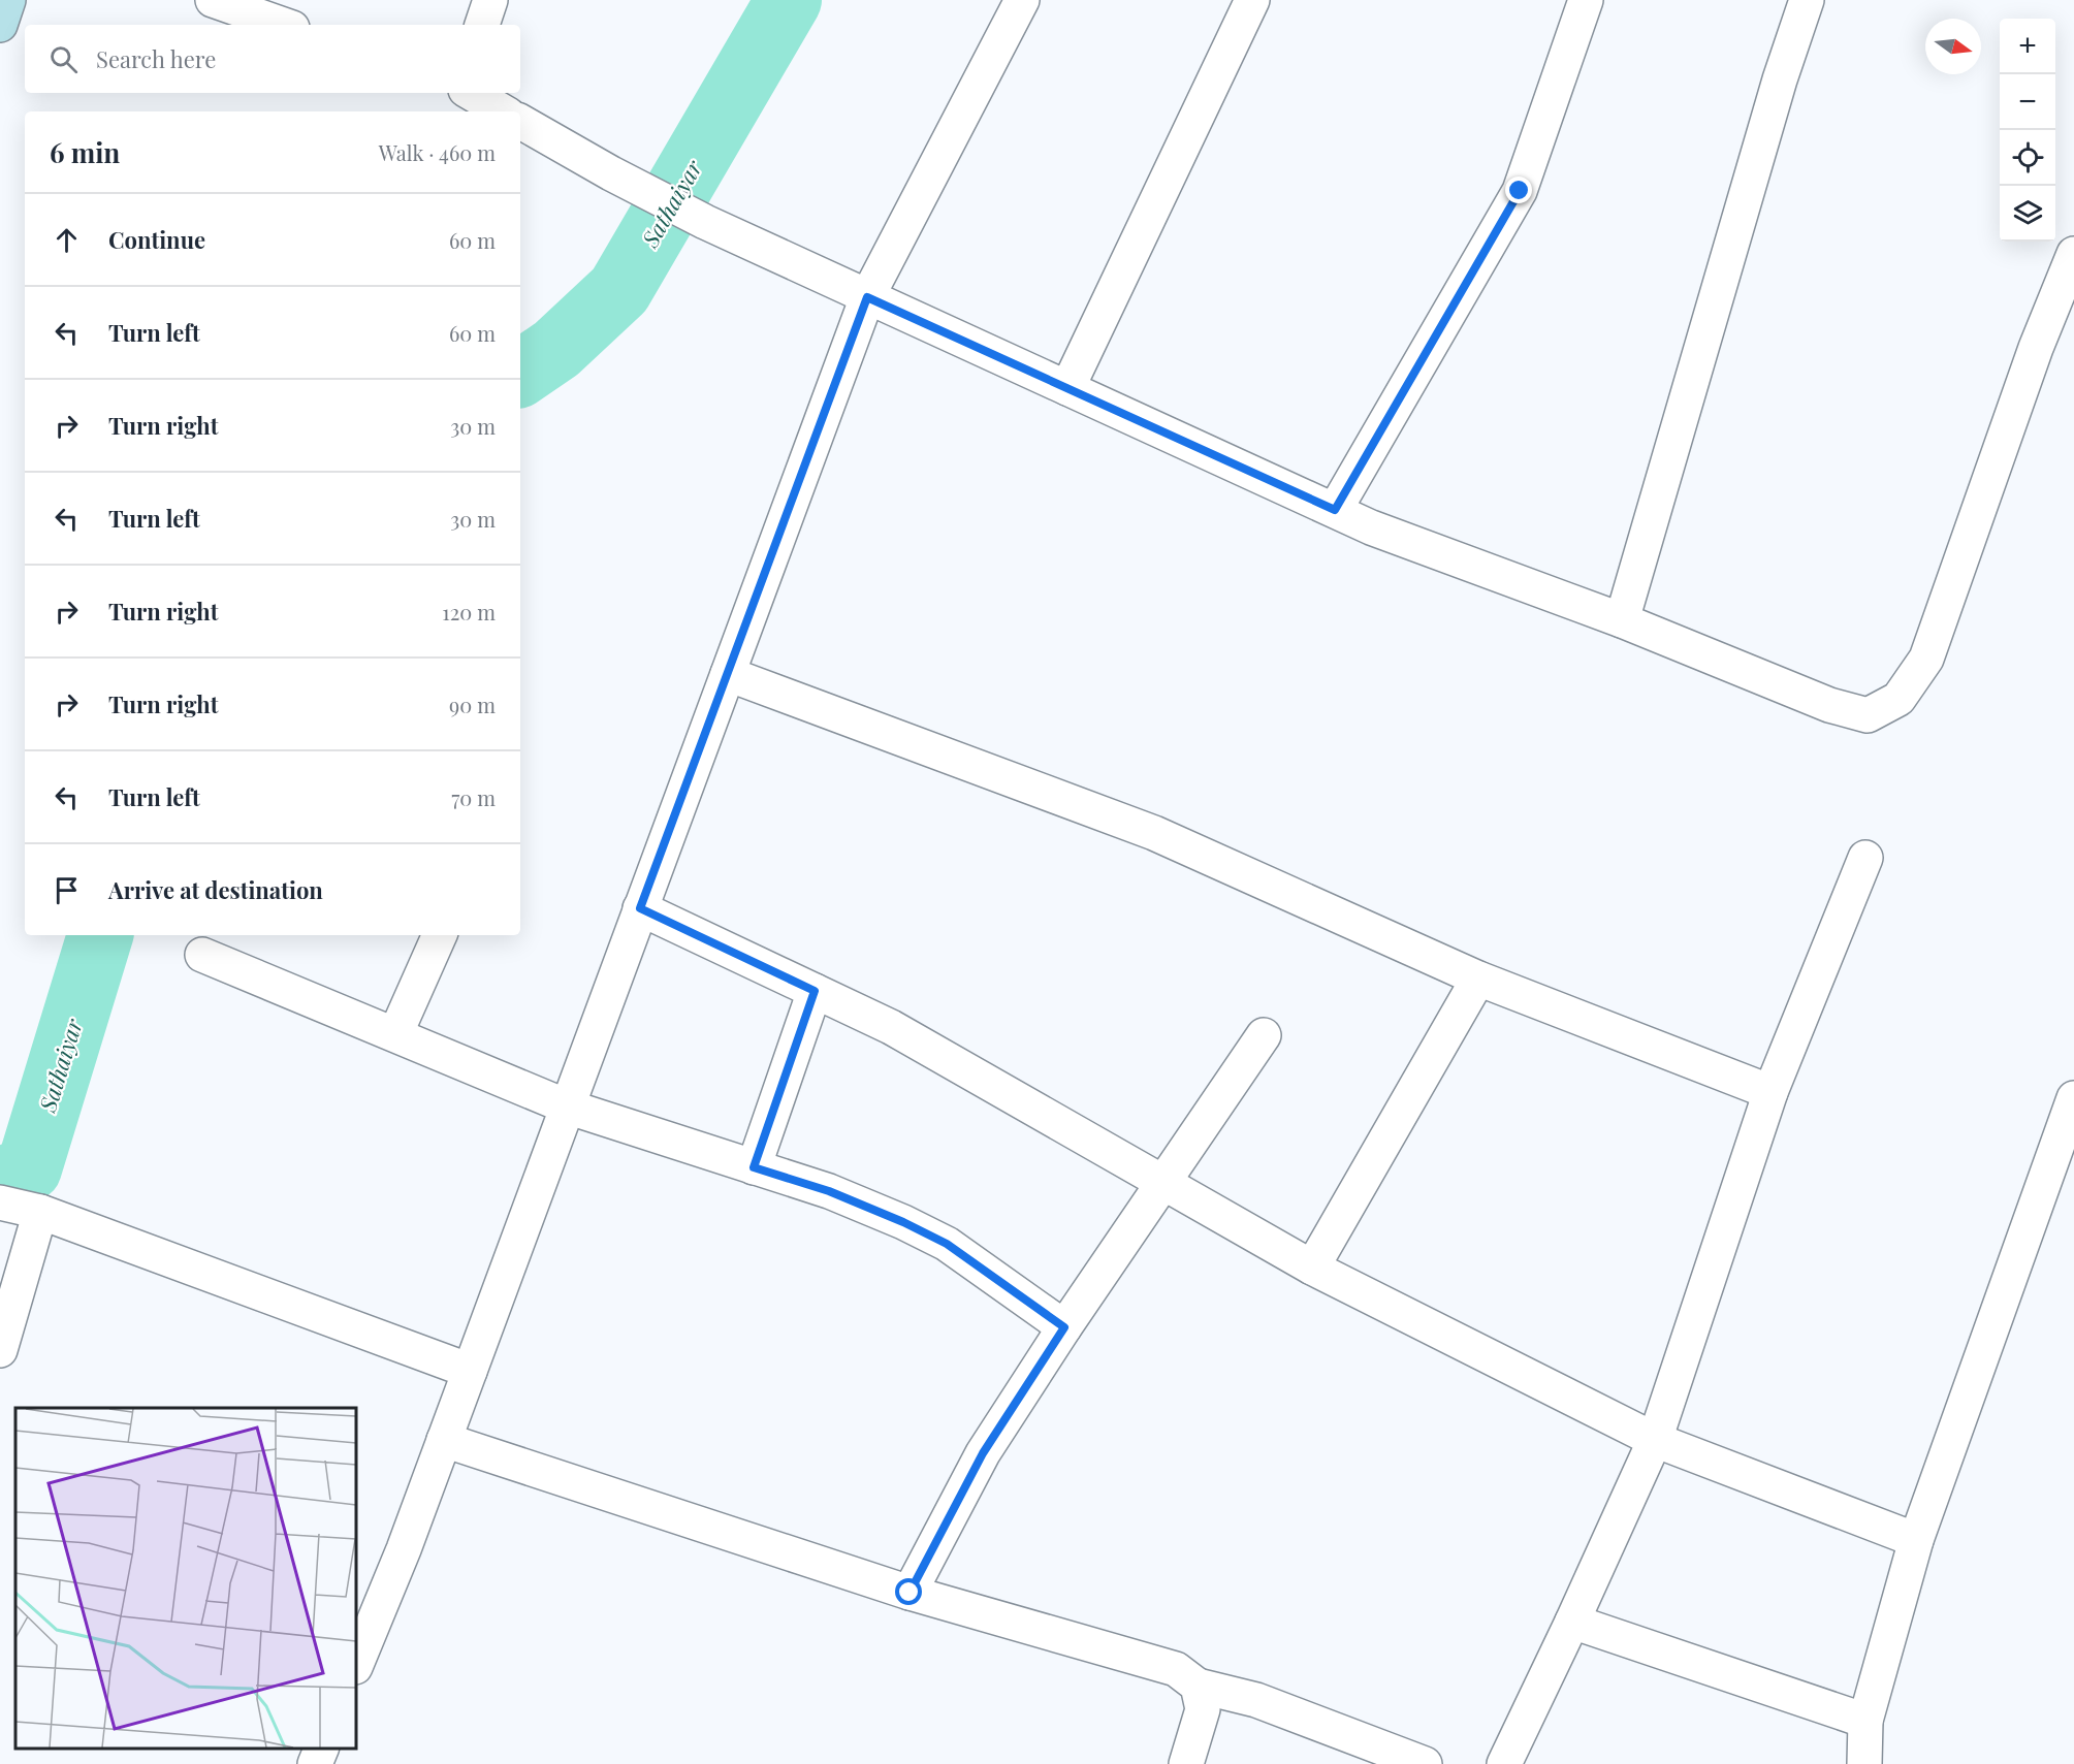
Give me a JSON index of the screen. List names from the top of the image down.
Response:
{
  "water": ["Sathaiyar"],
  "north": "right",
  "page": {
    "map_buttons": ["+", "−"],
    "search": "Search here",
    "heading": ["6 min", "Walk · 460 m"],
    "list": [
      ["Continue", "60 m"],
      ["Turn left", "60 m"],
      ["Turn right", "30 m"],
      ["Turn left", "30 m"],
      ["Turn right", "120 m"],
      ["Turn right", "90 m"],
      ["Turn left", "70 m"],
      "Arrive at destination"
    ]
  }
}
